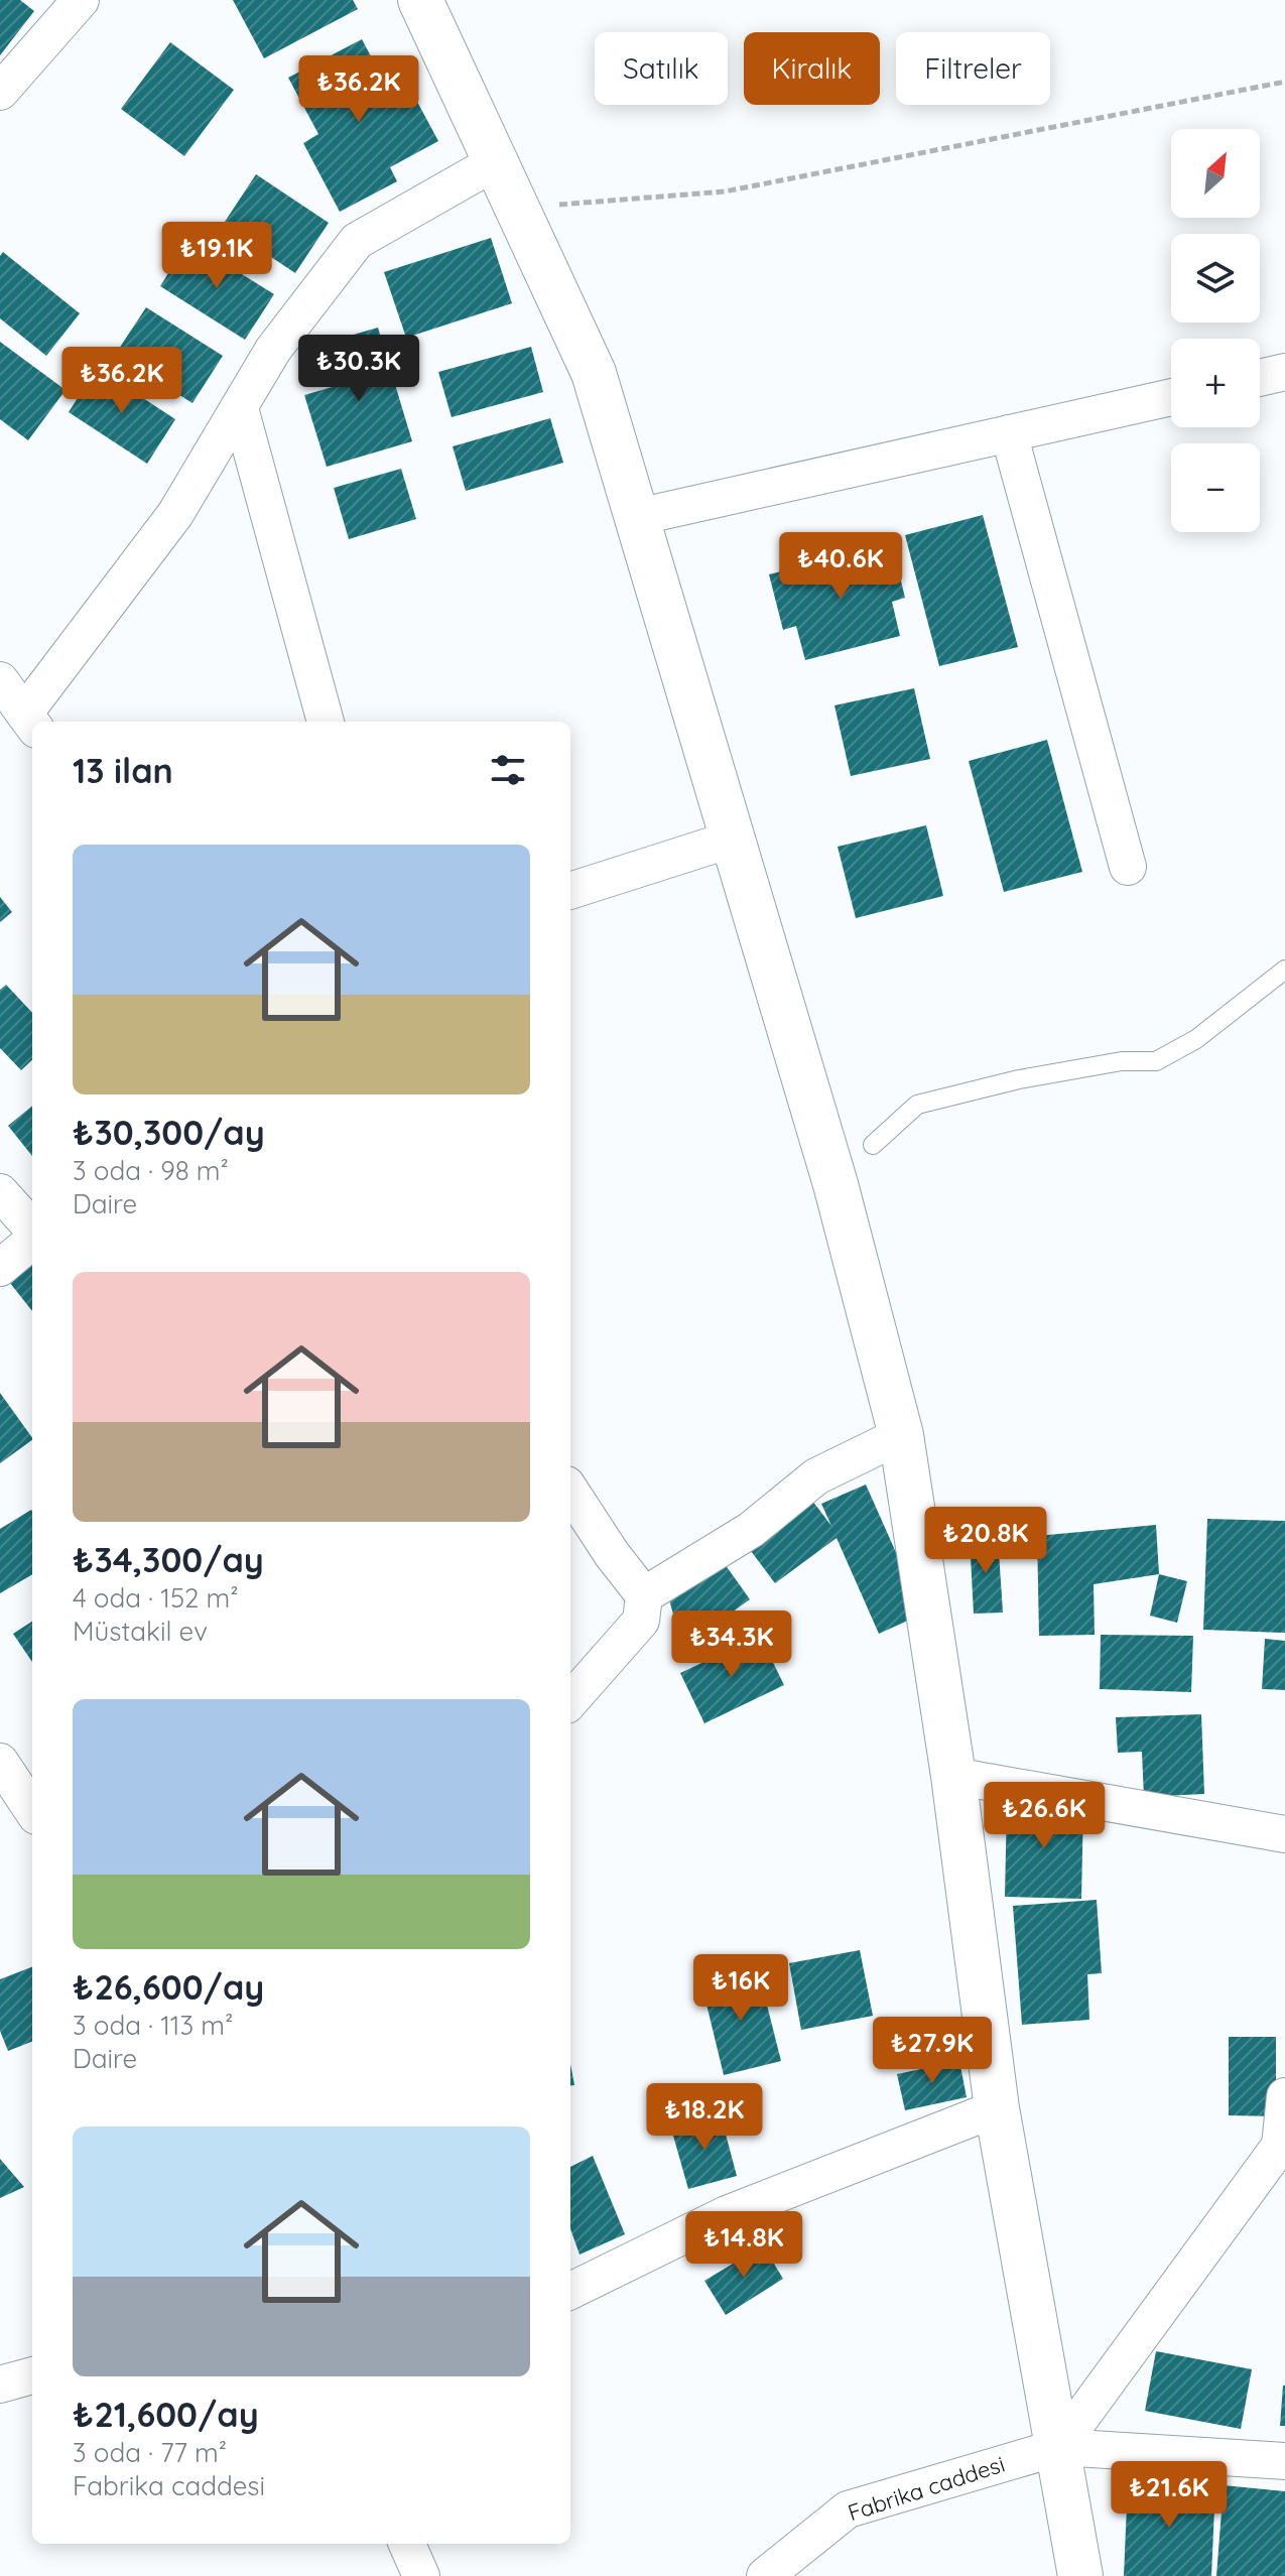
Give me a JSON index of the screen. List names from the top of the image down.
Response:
{
  "streets": {
    "street": ["Fabrika caddesi"]
  },
  "north": "top right",
  "page": {
    "chip": ["Satılık", "Kiralık", "Filtreler"],
    "price": [
      "₺36.2K",
      "₺19.1K",
      "₺30.3K",
      "₺36.2K",
      "₺40.6K",
      "₺20.8K",
      "₺34.3K",
      "₺26.6K",
      "₺16K",
      "₺27.9K",
      "₺18.2K",
      "₺14.8K",
      "₺21.6K"
    ],
    "map_buttons": ["+", "−"],
    "heading": "13 ilan",
    "list": [
      {
        "name": "₺30,300/ay",
        "note": "3 oda · 98 m² · Daire"
      },
      {
        "name": "₺34,300/ay",
        "note": "4 oda · 152 m² · Müstakil ev"
      },
      {
        "name": "₺26,600/ay",
        "note": "3 oda · 113 m² · Daire"
      },
      {
        "name": "₺21,600/ay",
        "note": "3 oda · 77 m² · Fabrika caddesi"
      }
    ]
  }
}
